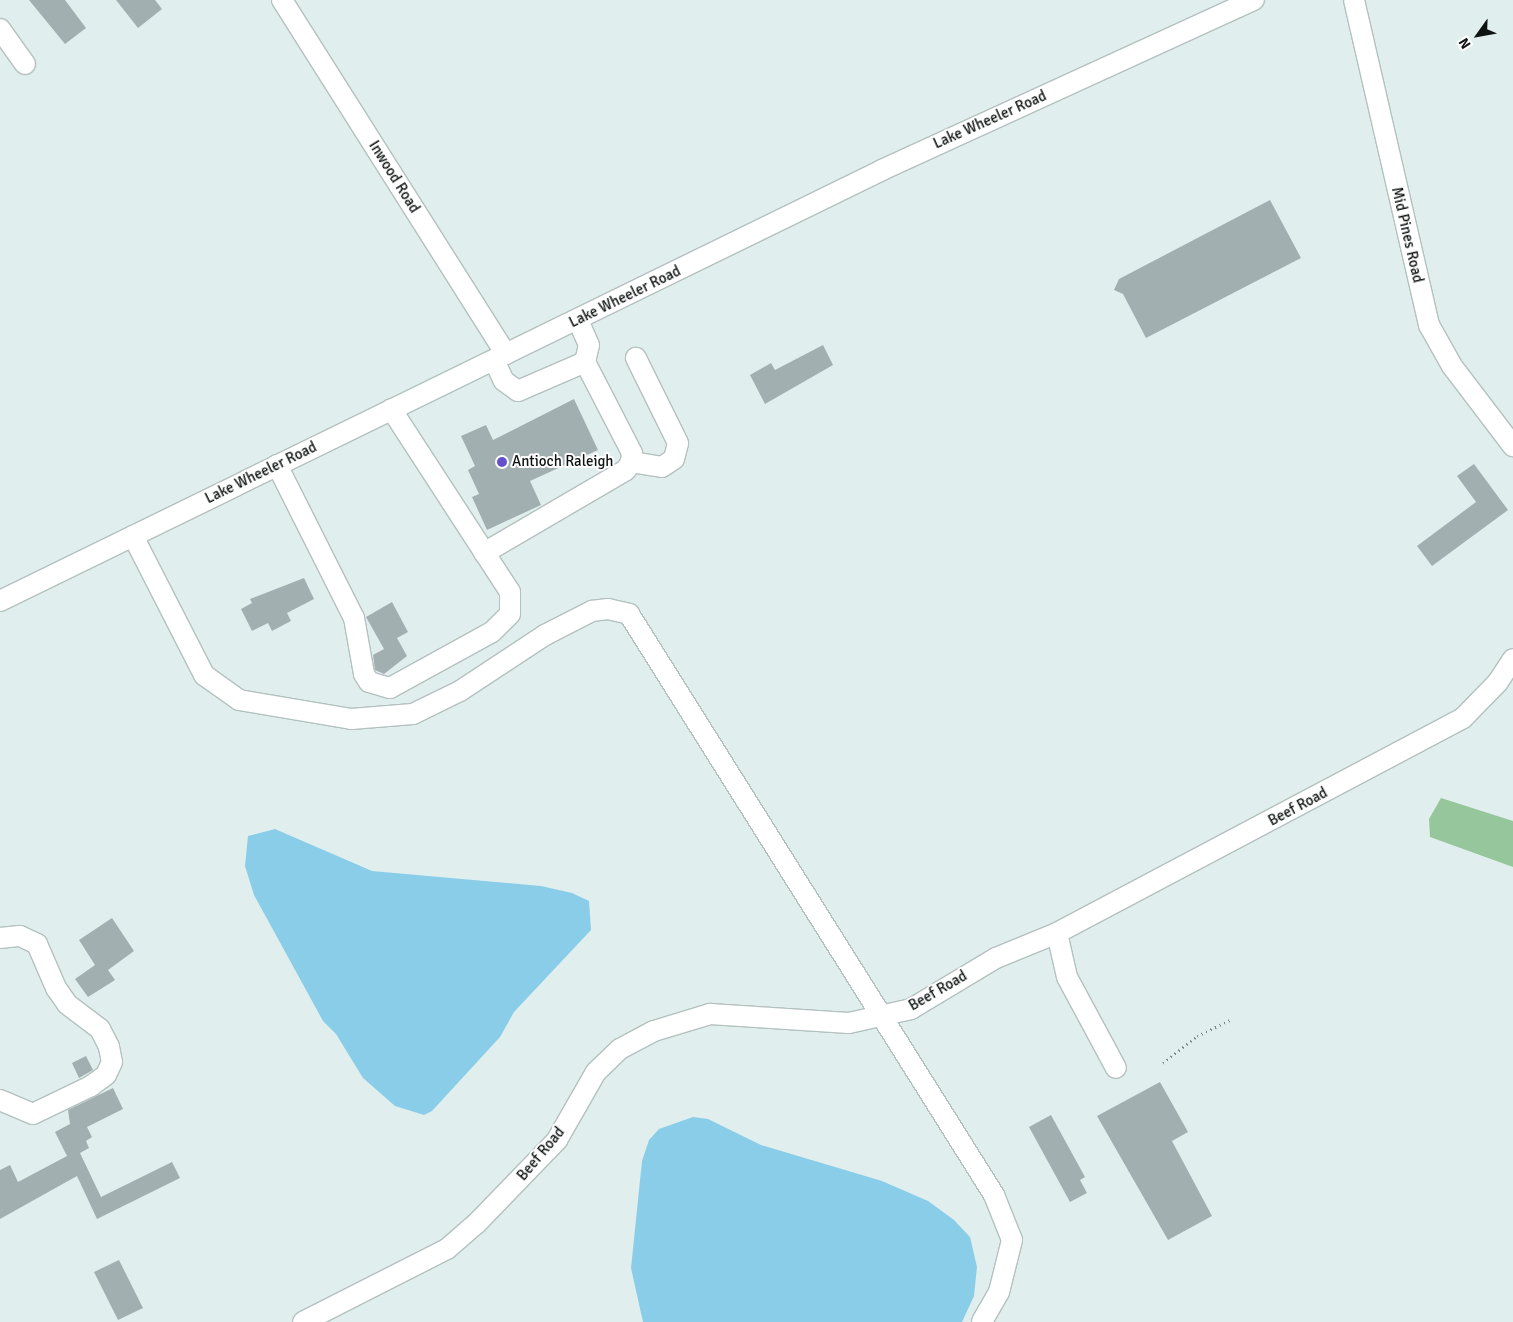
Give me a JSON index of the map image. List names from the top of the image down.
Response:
{
  "streets": {
    "street": [
      "Lake Wheeler Road",
      "Inwood Road",
      "Mid Pines Road",
      "Beef Road"
    ]
  },
  "crossings": [
    ["Lake Wheeler Road", "Inwood Road"]
  ],
  "places": ["Antioch Raleigh"],
  "north": "bottom left"
}
